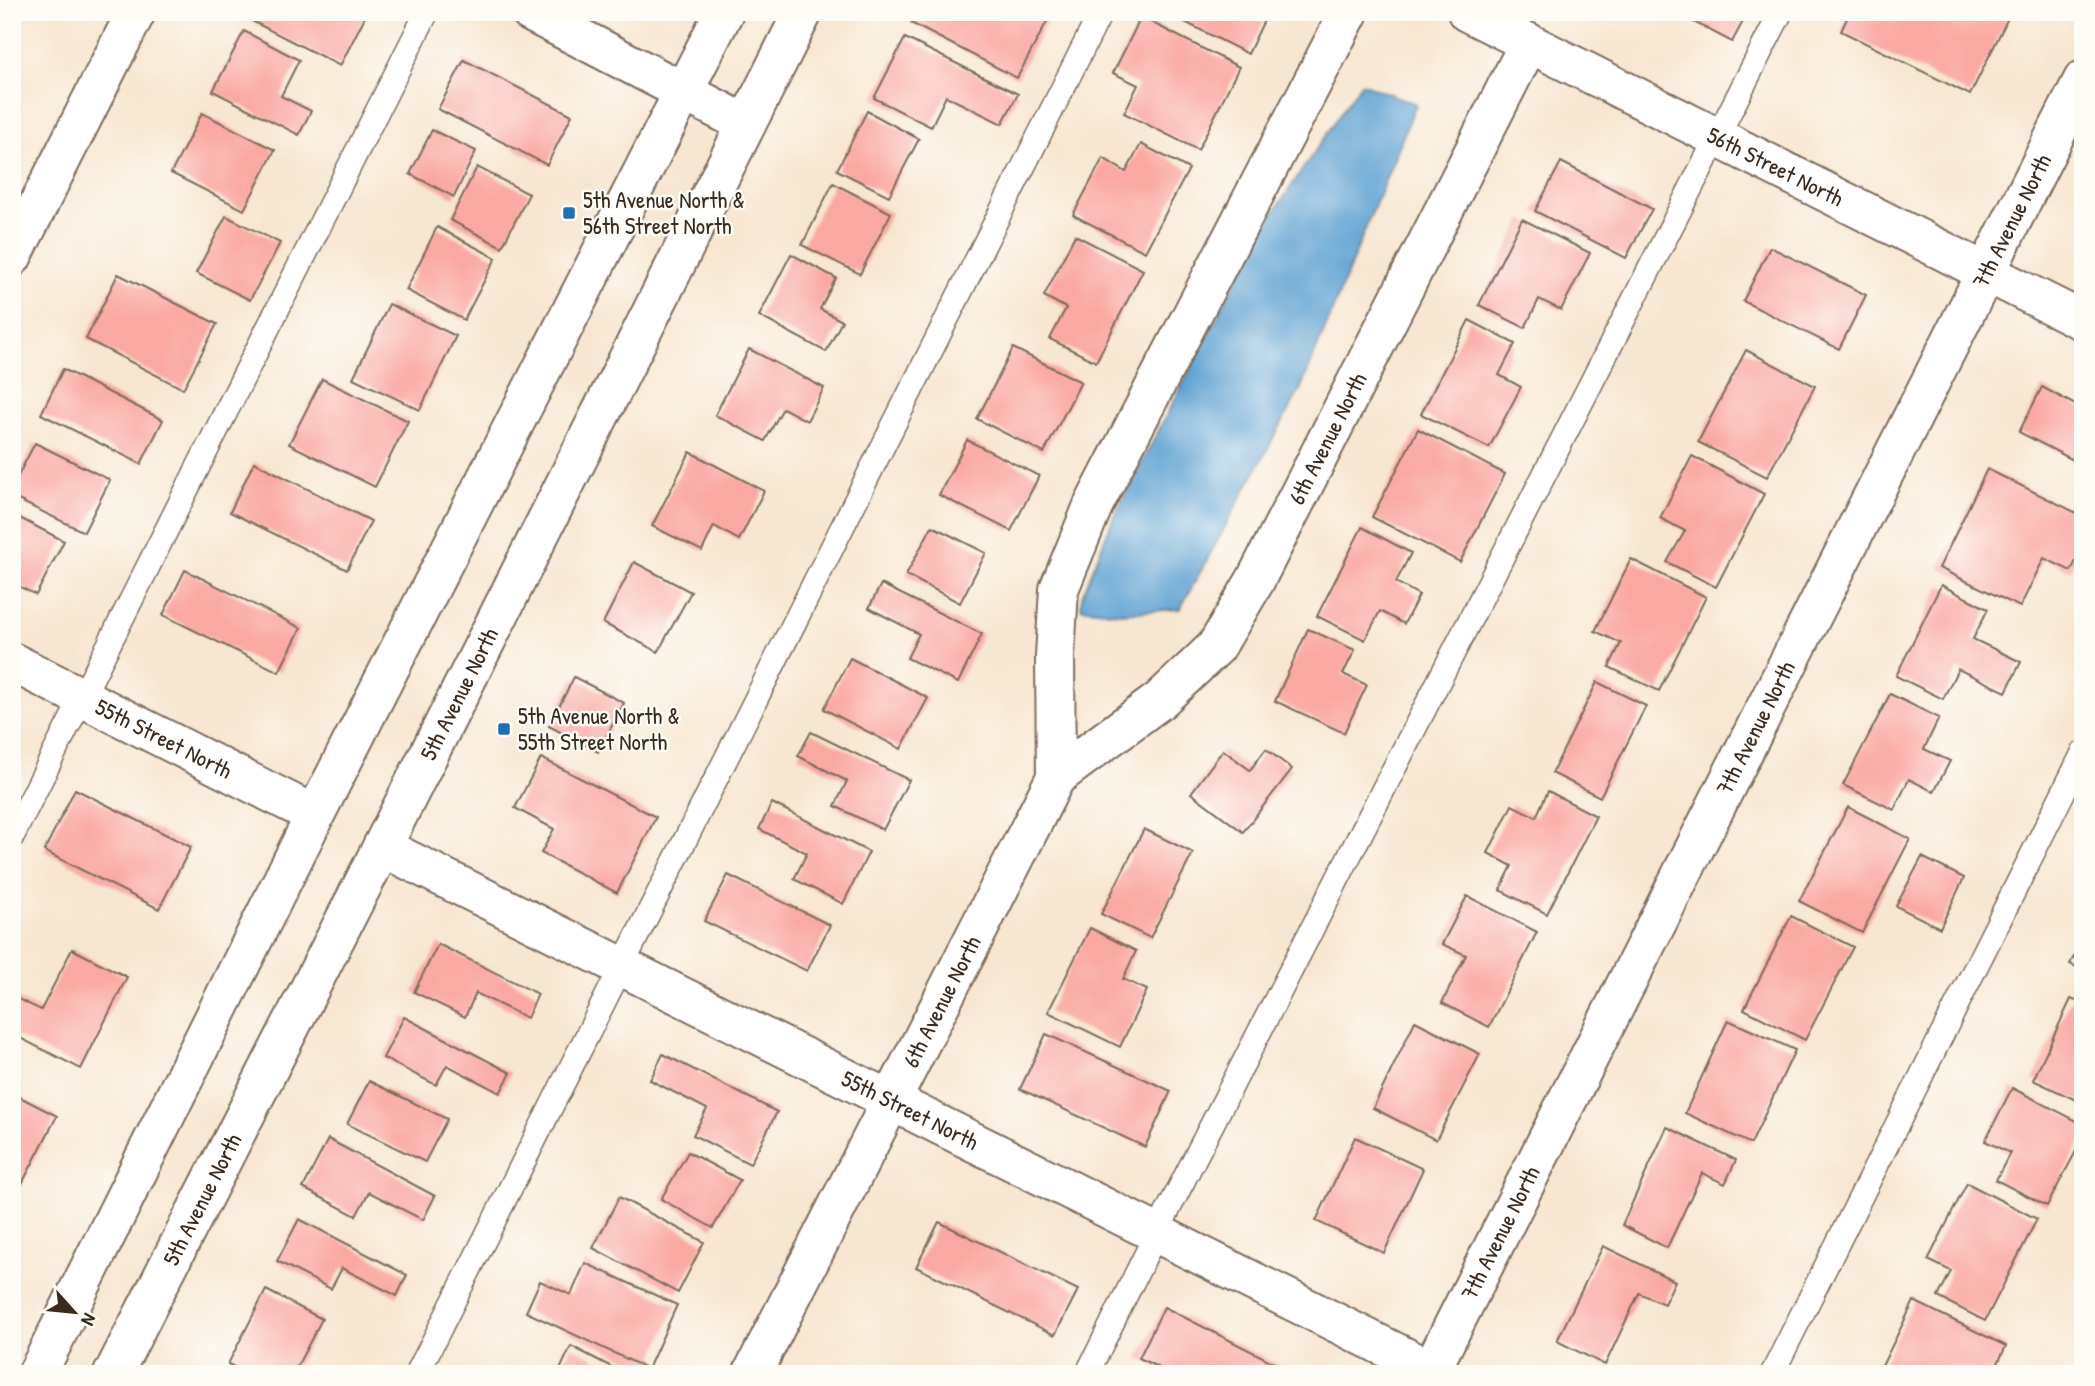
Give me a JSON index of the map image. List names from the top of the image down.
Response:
{
  "streets": {
    "street": [
      "56th Street North",
      "7th Avenue North",
      "6th Avenue North",
      "5th Avenue North",
      "55th Street North"
    ]
  },
  "crossings": [
    ["56th Street North", "7th Avenue North"],
    ["56th Street North", "6th Avenue North"],
    ["7th Avenue North", "55th Street North"],
    ["6th Avenue North", "55th Street North"],
    ["5th Avenue North", "55th Street North"]
  ],
  "places": {
    "transit": ["5th Avenue North & 56th Street North", "5th Avenue North & 55th Street North"]
  },
  "north": "bottom right"
}
